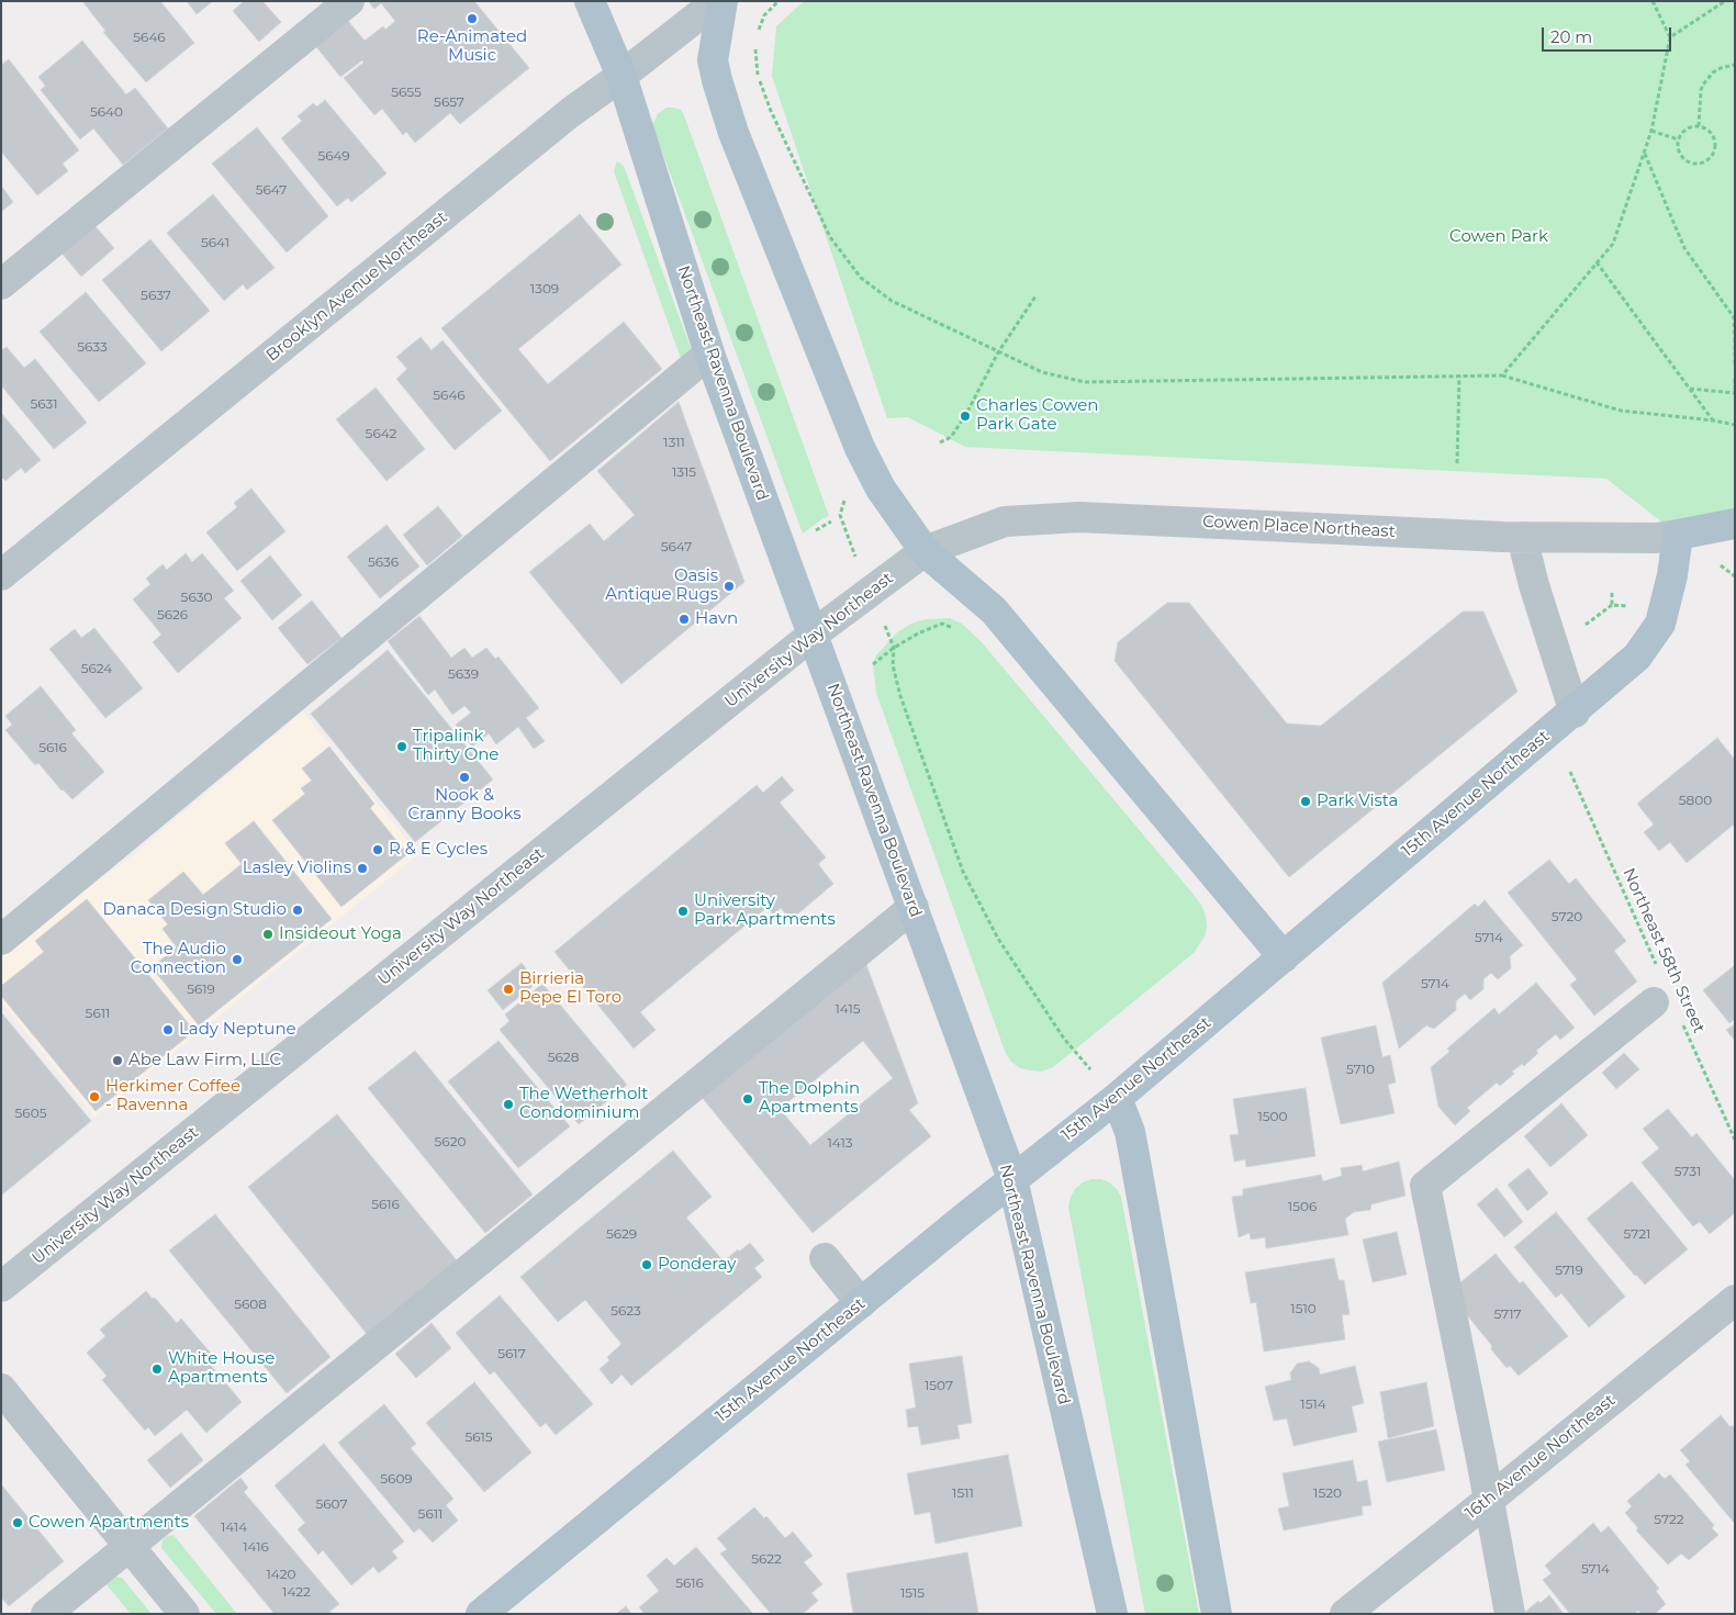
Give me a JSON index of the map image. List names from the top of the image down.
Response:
{
  "streets": {
    "main road": ["Northeast Ravenna Boulevard", "15th Avenue Northeast"],
    "street": [
      "Brooklyn Avenue Northeast",
      "Cowen Place Northeast",
      "University Way Northeast",
      "16th Avenue Northeast"
    ],
    "path": ["Northeast 58th Street"]
  },
  "crossings": [
    ["Brooklyn Avenue Northeast", "Northeast Ravenna Boulevard"],
    ["Northeast Ravenna Boulevard", "University Way Northeast"],
    ["Northeast Ravenna Boulevard", "15th Avenue Northeast"],
    ["Cowen Place Northeast", "University Way Northeast"],
    ["Cowen Place Northeast", "15th Avenue Northeast"]
  ],
  "parks": ["Cowen Park"],
  "places": [
    "Re-Animated Music",
    "Charles Cowen Park Gate",
    "Oasis Antique Rugs",
    "Havn",
    "Tripalink Thirty One",
    "Nook & Cranny Books",
    "Park Vista",
    "R & E Cycles",
    "Lasley Violins",
    "Danaca Design Studio",
    "University Park Apartments",
    "Insideout Yoga",
    "The Audio Connection",
    "Birrieria Pepe El Toro",
    "Lady Neptune",
    "Abe Law Firm, LLC",
    "Herkimer Coffee - Ravenna",
    "The Dolphin Apartments",
    "The Wetherholt Condominium",
    "Ponderay",
    "White House Apartments",
    "Cowen Apartments"
  ],
  "house_numbers": [
    "5646",
    "5655",
    "5657",
    "5640",
    "5649",
    "5647",
    "5641",
    "1309",
    "5637",
    "5633",
    "5646",
    "5631",
    "5642",
    "1311",
    "1315",
    "5647",
    "5636",
    "5630",
    "5626",
    "5624",
    "5639",
    "5616",
    "5800",
    "5720",
    "5714",
    "5714",
    "5619",
    "1415",
    "5611",
    "5628",
    "5710",
    "5605",
    "1500",
    "5620",
    "1413",
    "5731",
    "5616",
    "1506",
    "5629",
    "5721",
    "5719",
    "5608",
    "1510",
    "5623",
    "5717",
    "5617",
    "1507",
    "1514",
    "5615",
    "5609",
    "1511",
    "1520",
    "5607",
    "5611",
    "5722",
    "1414",
    "1416",
    "5622",
    "5714",
    "1420",
    "5616",
    "1422",
    "1515"
  ],
  "scale_bar": "20 m"
}
